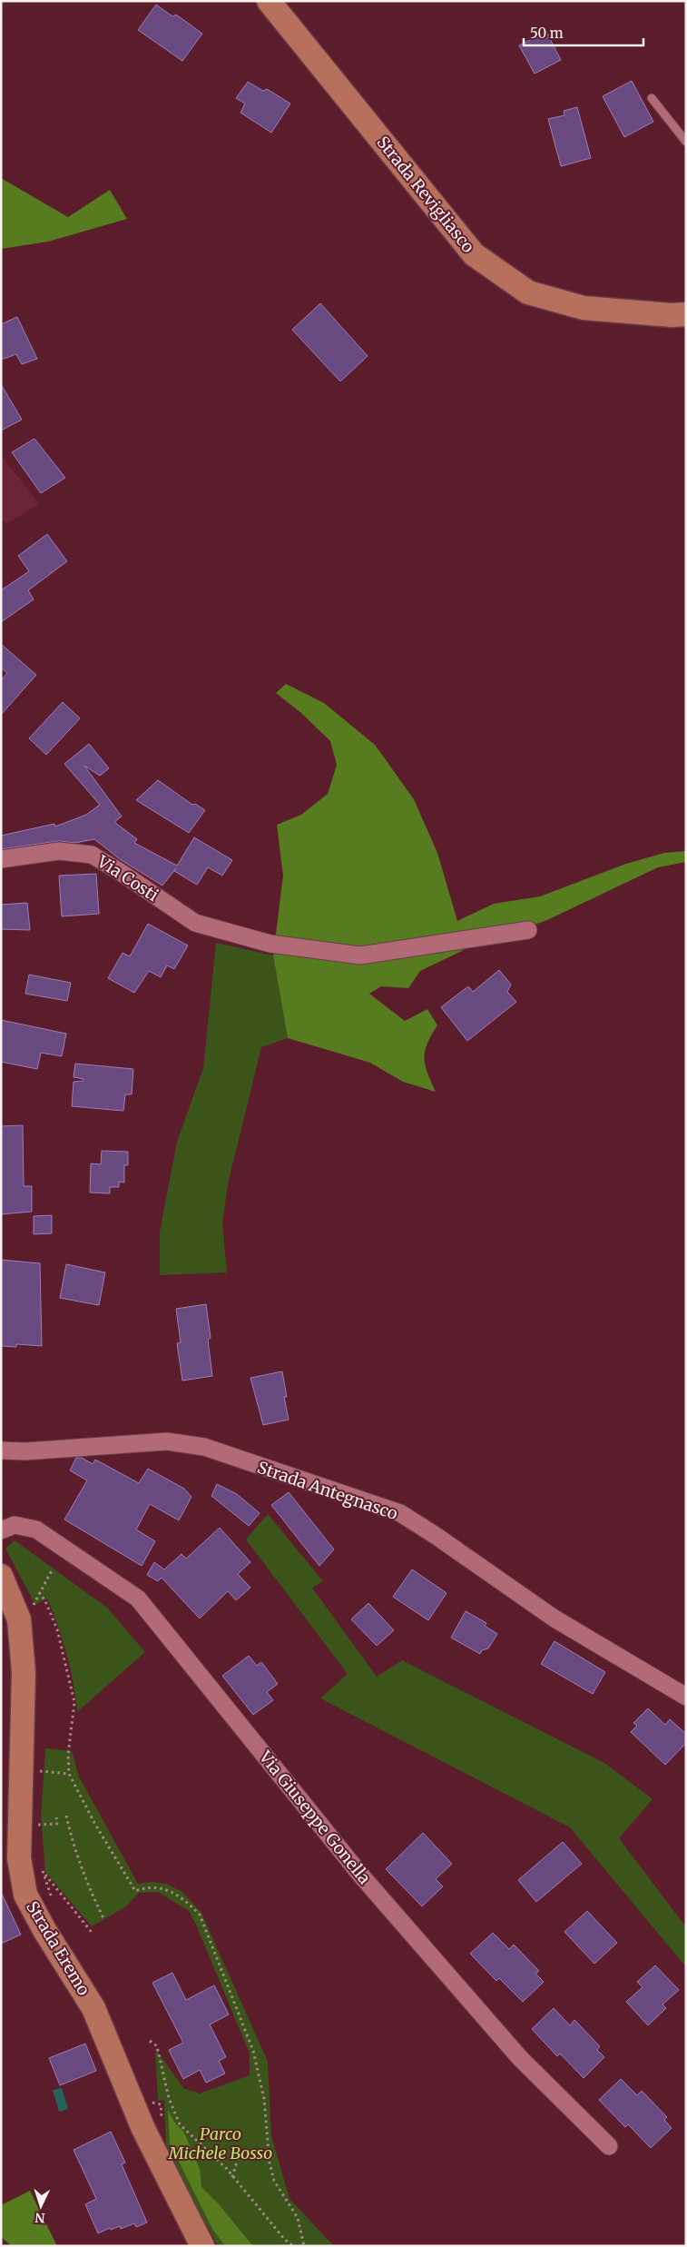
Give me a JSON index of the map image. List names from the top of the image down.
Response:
{
  "streets": {
    "main road": ["Strada Revigliasco", "Strada Eremo"],
    "street": ["Via Costi", "Strada Antegnasco", "Via Giuseppe Gonella"]
  },
  "parks": ["Parco Michele Bosso"],
  "scale_bar": "50 m",
  "north": "bottom"
}
